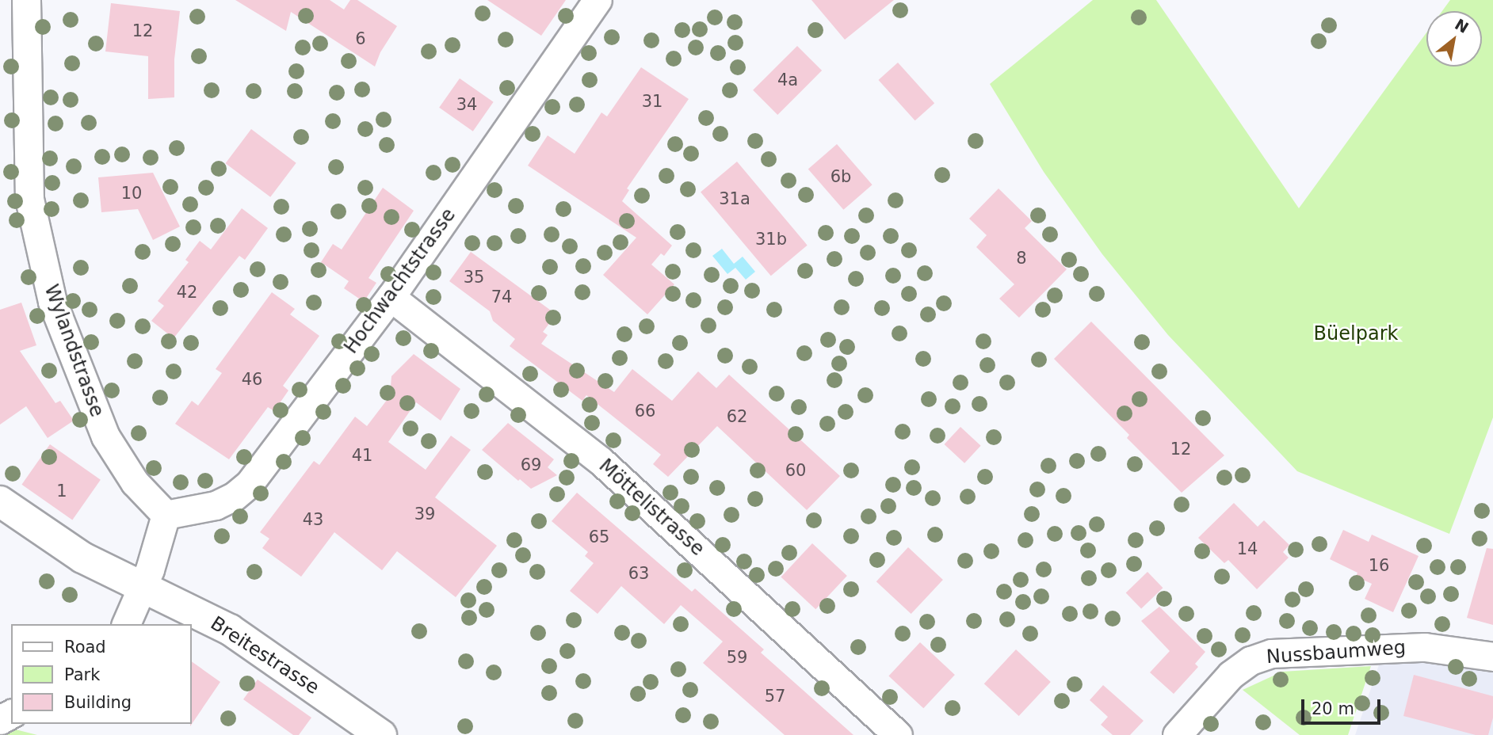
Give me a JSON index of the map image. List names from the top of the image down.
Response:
{
  "streets": {
    "main road": ["Breitestrasse"],
    "street": [
      "Hochwachtstrasse",
      "Wylandstrasse",
      "Möttelistrasse",
      "Nussbaumweg"
    ]
  },
  "crossings": [
    ["Hochwachtstrasse", "Wylandstrasse"],
    ["Hochwachtstrasse", "Möttelistrasse"]
  ],
  "parks": ["Büelpark"],
  "house_numbers": [
    "12",
    "6",
    "4a",
    "31",
    "34",
    "6b",
    "10",
    "31a",
    "31b",
    "8",
    "35",
    "42",
    "74",
    "46",
    "66",
    "62",
    "12",
    "41",
    "69",
    "60",
    "1",
    "39",
    "43",
    "65",
    "14",
    "16",
    "63",
    "59",
    "57"
  ],
  "legend": ["Road", "Park", "Building"],
  "scale_bar": "20 m",
  "north": "top right"
}
